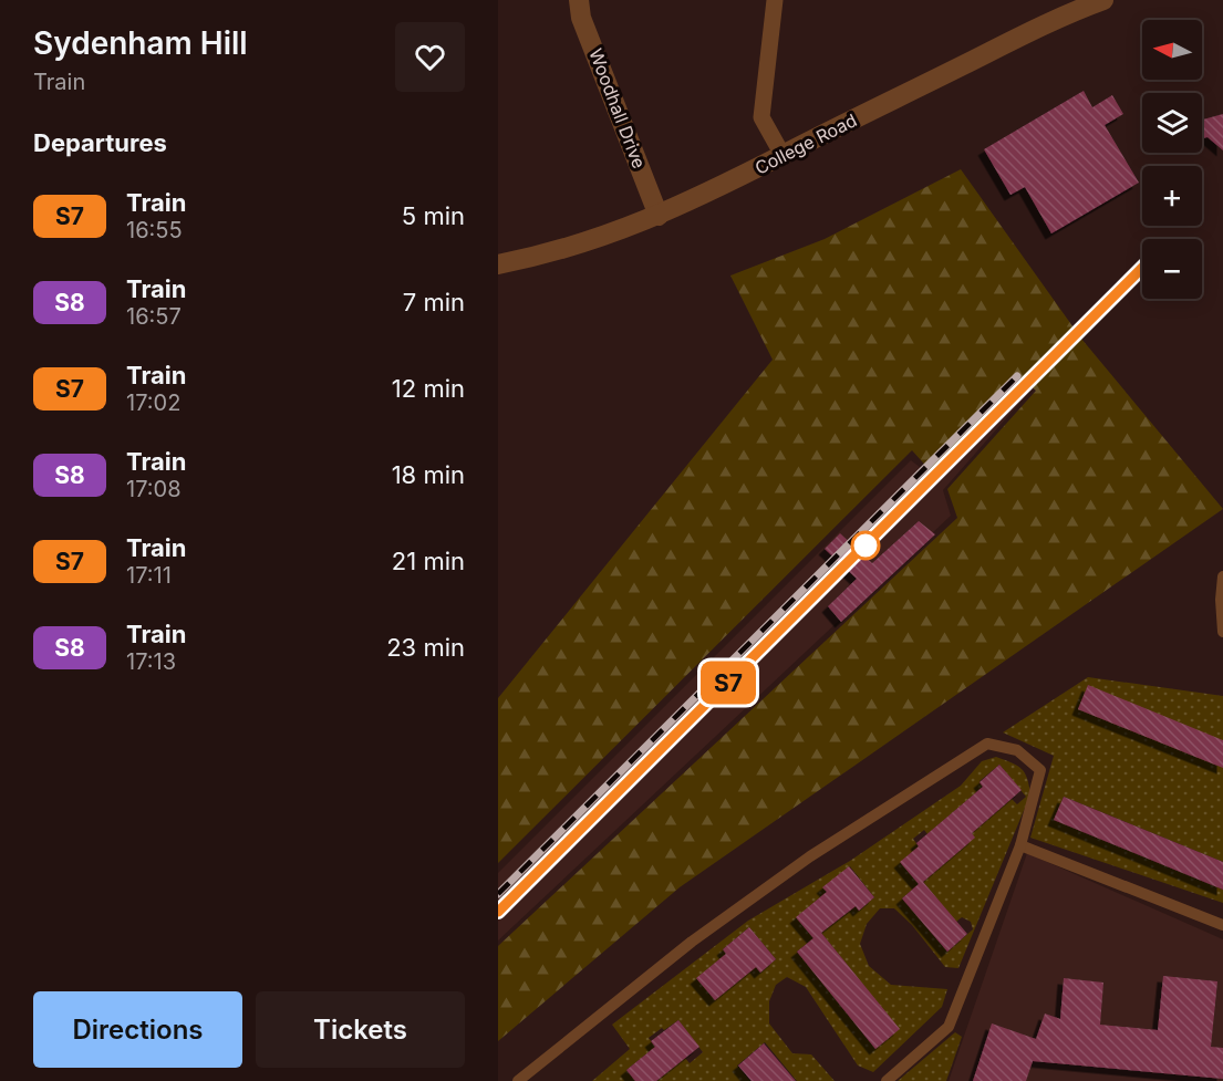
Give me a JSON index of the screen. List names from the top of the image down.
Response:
{
  "streets": {
    "street": ["Woodhall Drive", "College Road"]
  },
  "crossings": [
    ["Woodhall Drive", "College Road"]
  ],
  "north": "left",
  "page": {
    "heading": [
      ["Sydenham Hill", "Train"],
      "Departures"
    ],
    "on_map": "S7",
    "map_buttons": ["+", "−"],
    "list": [
      {
        "mark": "S7",
        "name": "Train",
        "note": "16:55",
        "value": "5 min"
      },
      {
        "mark": "S8",
        "name": "Train",
        "note": "16:57",
        "value": "7 min"
      },
      {
        "mark": "S7",
        "name": "Train",
        "note": "17:02",
        "value": "12 min"
      },
      {
        "mark": "S8",
        "name": "Train",
        "note": "17:08",
        "value": "18 min"
      },
      {
        "mark": "S7",
        "name": "Train",
        "note": "17:11",
        "value": "21 min"
      },
      {
        "mark": "S8",
        "name": "Train",
        "note": "17:13",
        "value": "23 min"
      }
    ],
    "buttons": ["Directions", "Tickets"]
  }
}
